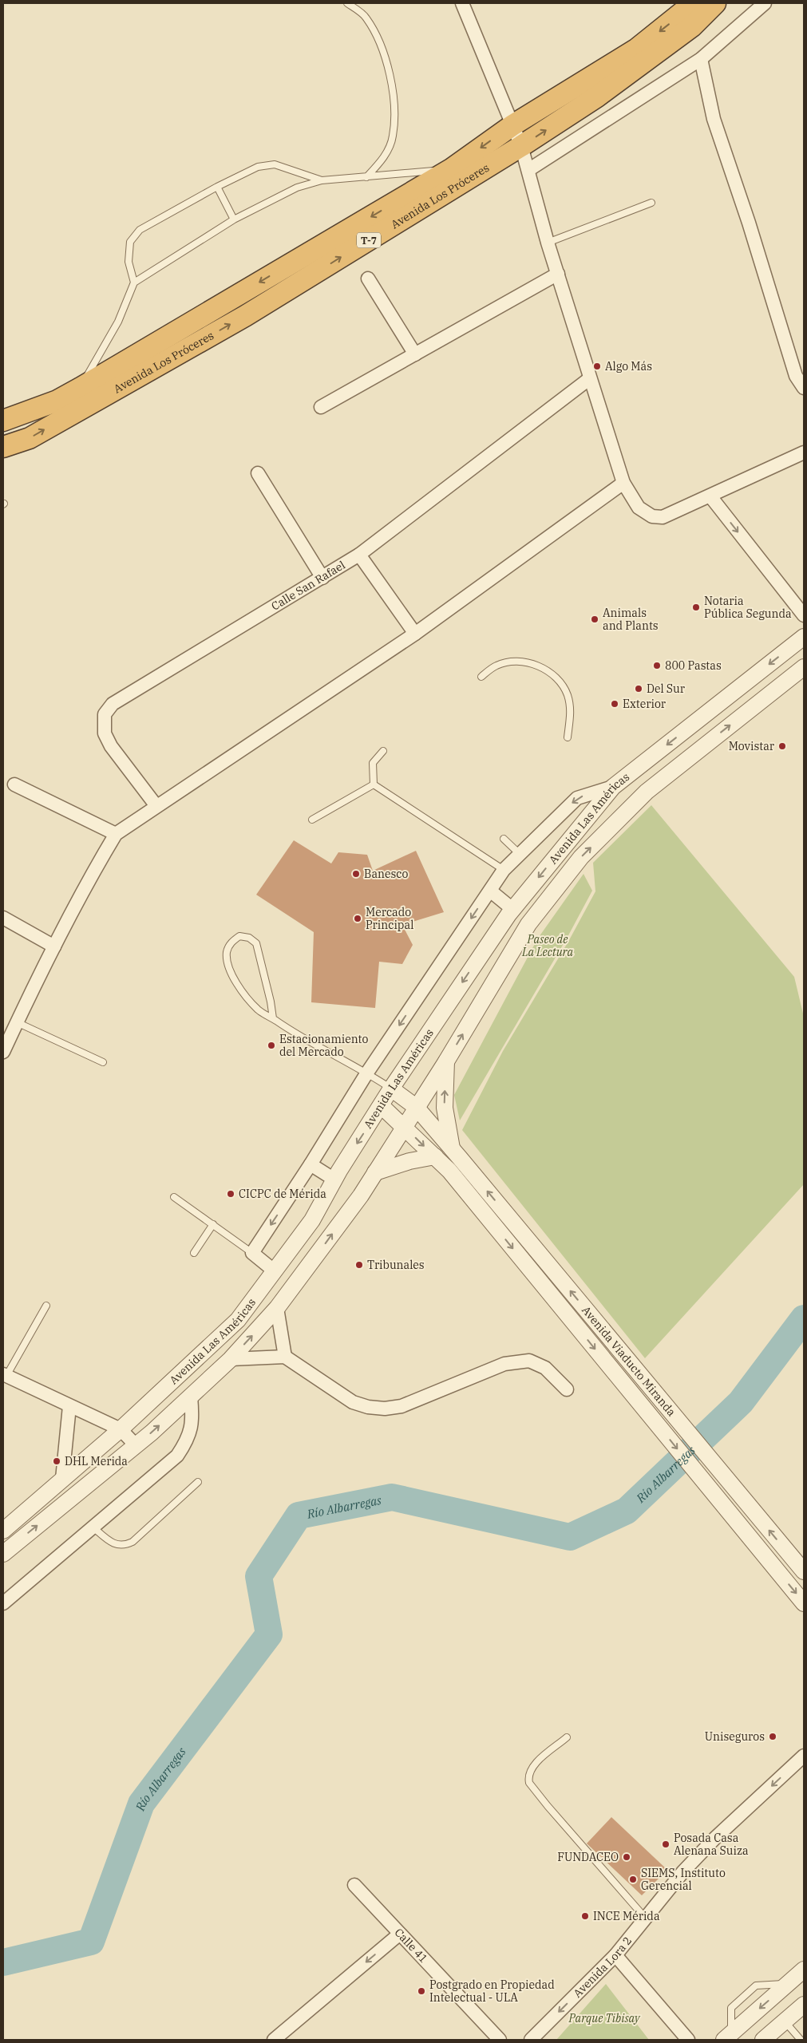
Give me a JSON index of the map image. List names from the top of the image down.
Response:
{
  "streets": {
    "highway": ["Avenida Los Próceres", "T-7"],
    "street": [
      "Calle San Rafael",
      "Avenida Las Américas",
      "Avenida Viaducto Miranda",
      "Calle 41",
      "Avenida Lora 2"
    ]
  },
  "crossings": [
    ["Avenida Las Américas", "Avenida Viaducto Miranda"]
  ],
  "one_way": ["Avenida Lora 2"],
  "water": ["Río Albarregas"],
  "parks": ["Paseo de La Lectura", "Parque Tibisay"],
  "places": [
    "Algo Más",
    "Notaria Pública Segunda",
    "Animals and Plants",
    "800 Pastas",
    "Del Sur",
    "Exterior",
    "Movistar",
    "Banesco",
    "Mercado Principal",
    "Estacionamiento del Mercado",
    "CICPC de Mérida",
    "Tribunales",
    "DHL Merida",
    "Uniseguros",
    "Posada Casa Alenana Suiza",
    "FUNDACEO",
    "SIEMS, Instituto Gerencial",
    "INCE Mérida",
    "Postgrado en Propiedad Intelectual - ULA"
  ]
}
